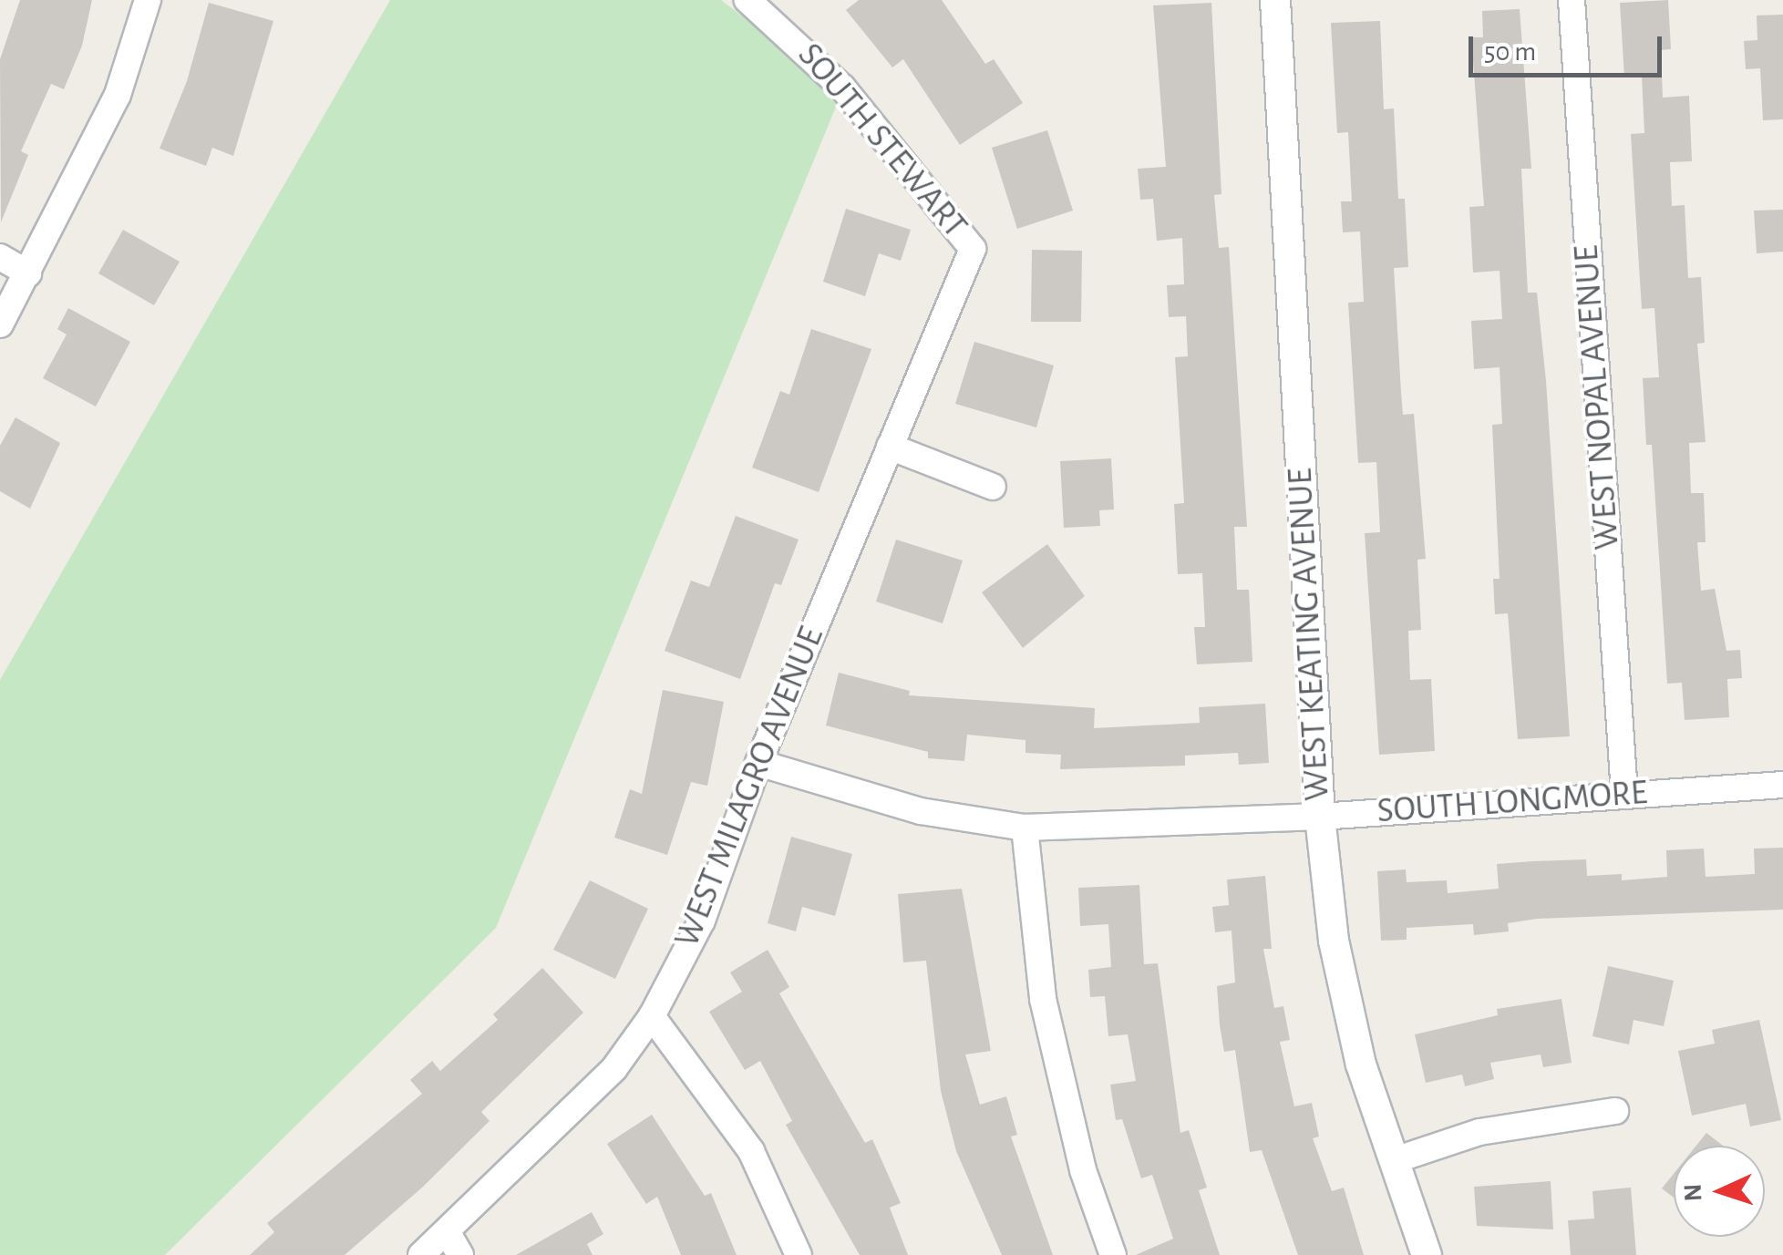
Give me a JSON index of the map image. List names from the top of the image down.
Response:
{
  "streets": {
    "street": [
      "SOUTH STEWART",
      "WEST NOPAL AVENUE",
      "WEST KEATING AVENUE",
      "WEST MILAGRO AVENUE",
      "SOUTH LONGMORE"
    ]
  },
  "crossings": [
    ["SOUTH STEWART", "WEST MILAGRO AVENUE"],
    ["WEST NOPAL AVENUE", "SOUTH LONGMORE"],
    ["WEST KEATING AVENUE", "SOUTH LONGMORE"],
    ["WEST MILAGRO AVENUE", "SOUTH LONGMORE"]
  ],
  "scale_bar": "50 m",
  "north": "left"
}
